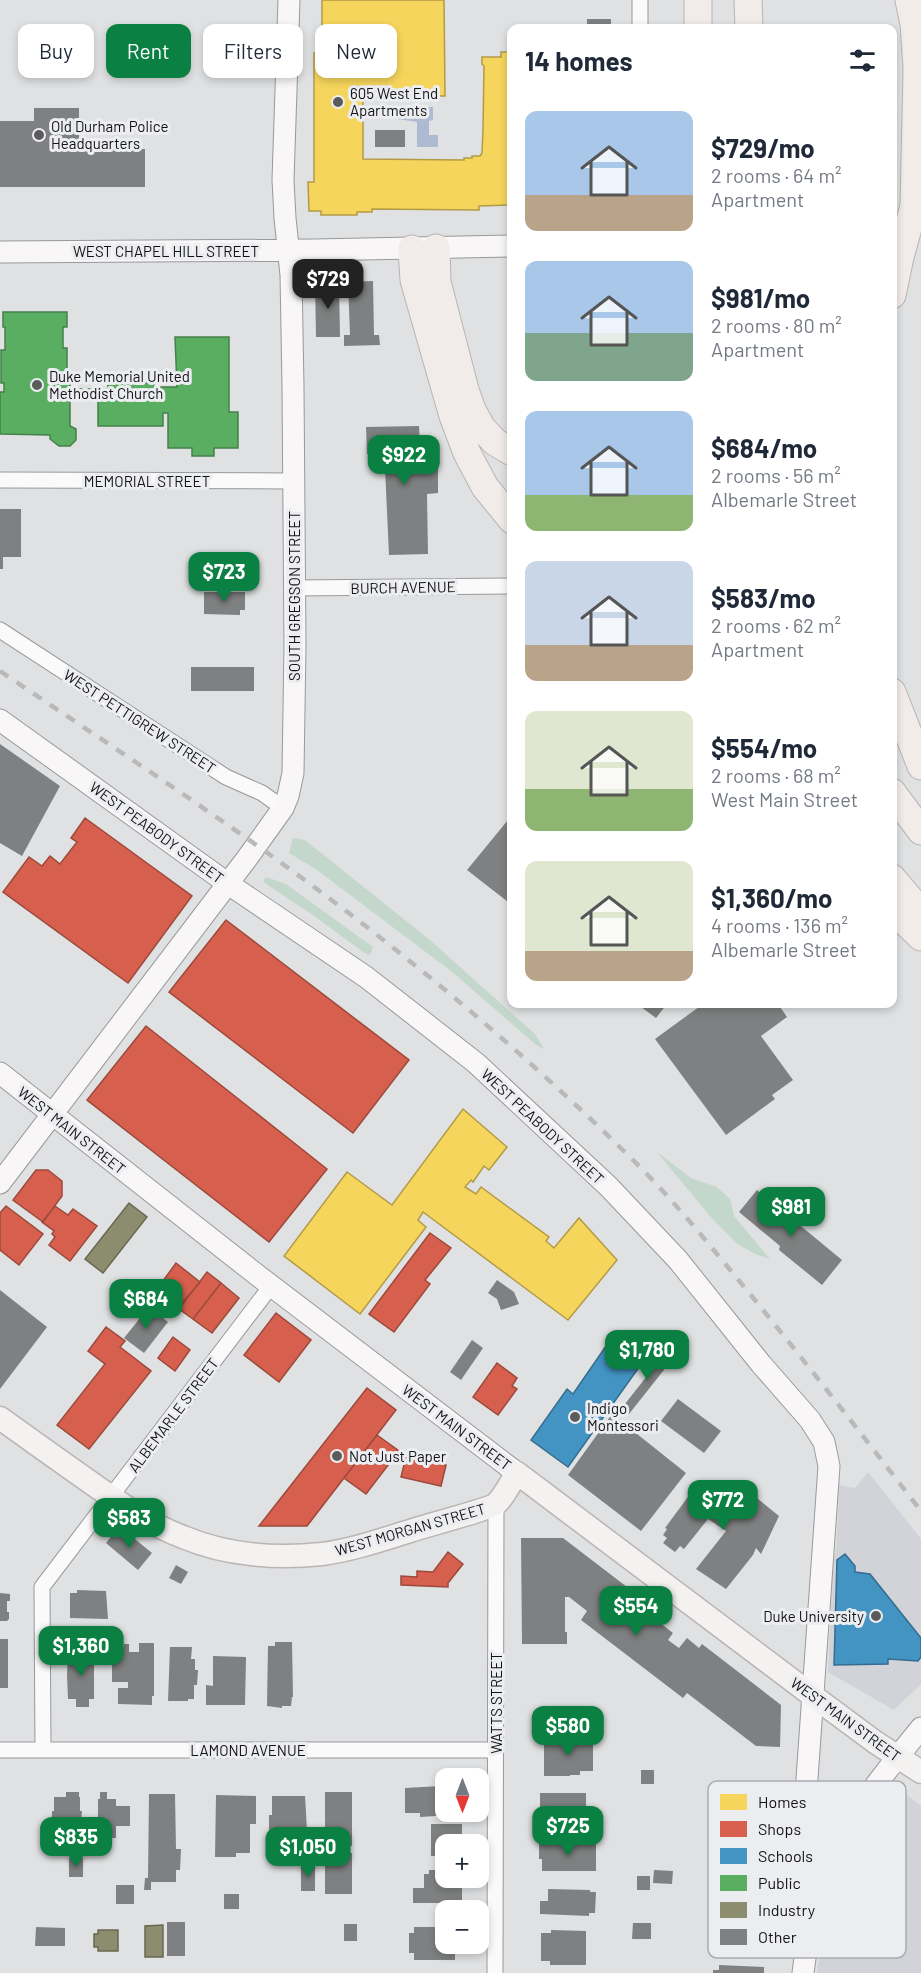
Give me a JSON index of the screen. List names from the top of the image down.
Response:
{
  "streets": {
    "main road": [
      "WEST CHAPEL HILL STREET",
      "SOUTH GREGSON STREET",
      "WEST PEABODY STREET",
      "WEST MAIN STREET",
      "WEST MORGAN STREET"
    ],
    "street": [
      "MEMORIAL STREET",
      "BURCH AVENUE",
      "WEST PETTIGREW STREET",
      "ALBEMARLE STREET",
      "WATTS STREET",
      "LAMOND AVENUE"
    ]
  },
  "crossings": [
    ["WEST CHAPEL HILL STREET", "SOUTH GREGSON STREET"],
    ["MEMORIAL STREET", "SOUTH GREGSON STREET"],
    ["BURCH AVENUE", "SOUTH GREGSON STREET"],
    ["SOUTH GREGSON STREET", "WEST PETTIGREW STREET"],
    ["SOUTH GREGSON STREET", "WEST PEABODY STREET"],
    ["SOUTH GREGSON STREET", "WEST MAIN STREET"],
    ["WEST PEABODY STREET", "WEST MAIN STREET"],
    ["WEST MAIN STREET", "ALBEMARLE STREET"],
    ["WEST MAIN STREET", "WEST MORGAN STREET"],
    ["ALBEMARLE STREET", "WEST MORGAN STREET"],
    ["ALBEMARLE STREET", "LAMOND AVENUE"],
    ["WEST MORGAN STREET", "WATTS STREET"],
    ["WATTS STREET", "LAMOND AVENUE"]
  ],
  "places": [
    "605 West End Apartments",
    "Old Durham Police Headquarters",
    "Duke Memorial United Methodist Church",
    "Indigo Montessori",
    "Not Just Paper",
    "Duke University"
  ],
  "legend": [
    "Homes",
    "Shops",
    "Schools",
    "Public",
    "Industry",
    "Other"
  ],
  "north": "bottom",
  "page": {
    "chip": [
      "Buy",
      "Rent",
      "Filters",
      "New"
    ],
    "heading": "14 homes",
    "list": [
      {
        "name": "$729/mo",
        "note": "2 rooms · 64 m² · Apartment"
      },
      {
        "name": "$981/mo",
        "note": "2 rooms · 80 m² · Apartment"
      },
      {
        "name": "$684/mo",
        "note": "2 rooms · 56 m² · Albemarle Street"
      },
      {
        "name": "$583/mo",
        "note": "2 rooms · 62 m² · Apartment"
      },
      {
        "name": "$554/mo",
        "note": "2 rooms · 68 m² · West Main Street"
      },
      {
        "name": "$1,360/mo",
        "note": "4 rooms · 136 m² · Albemarle Street"
      }
    ],
    "price": [
      "$729",
      "$922",
      "$723",
      "$981",
      "$684",
      "$1,780",
      "$772",
      "$583",
      "$554",
      "$1,360",
      "$580",
      "$725",
      "$835",
      "$1,050"
    ],
    "map_buttons": ["+", "−"]
  }
}
